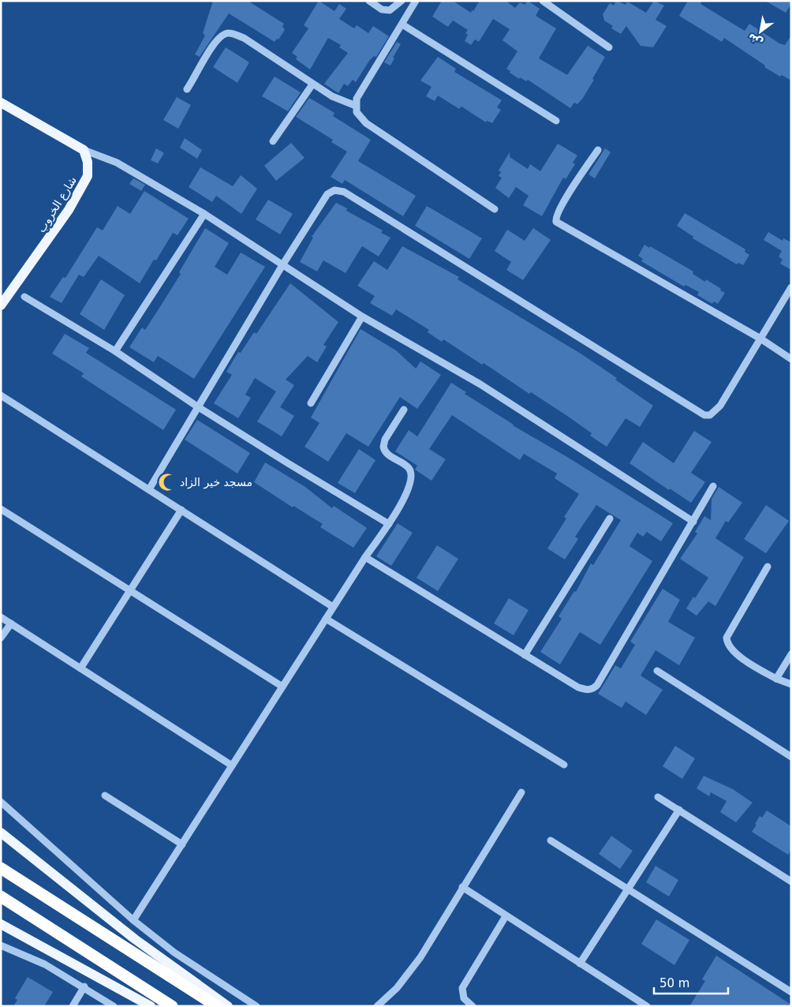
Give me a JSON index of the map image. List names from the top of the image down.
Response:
{
  "streets": {
    "main road": ["شارع الخروب"]
  },
  "places": {
    "mosque": ["مسجد خير الزاد"]
  },
  "scale_bar": "50 m",
  "north": "bottom left"
}
